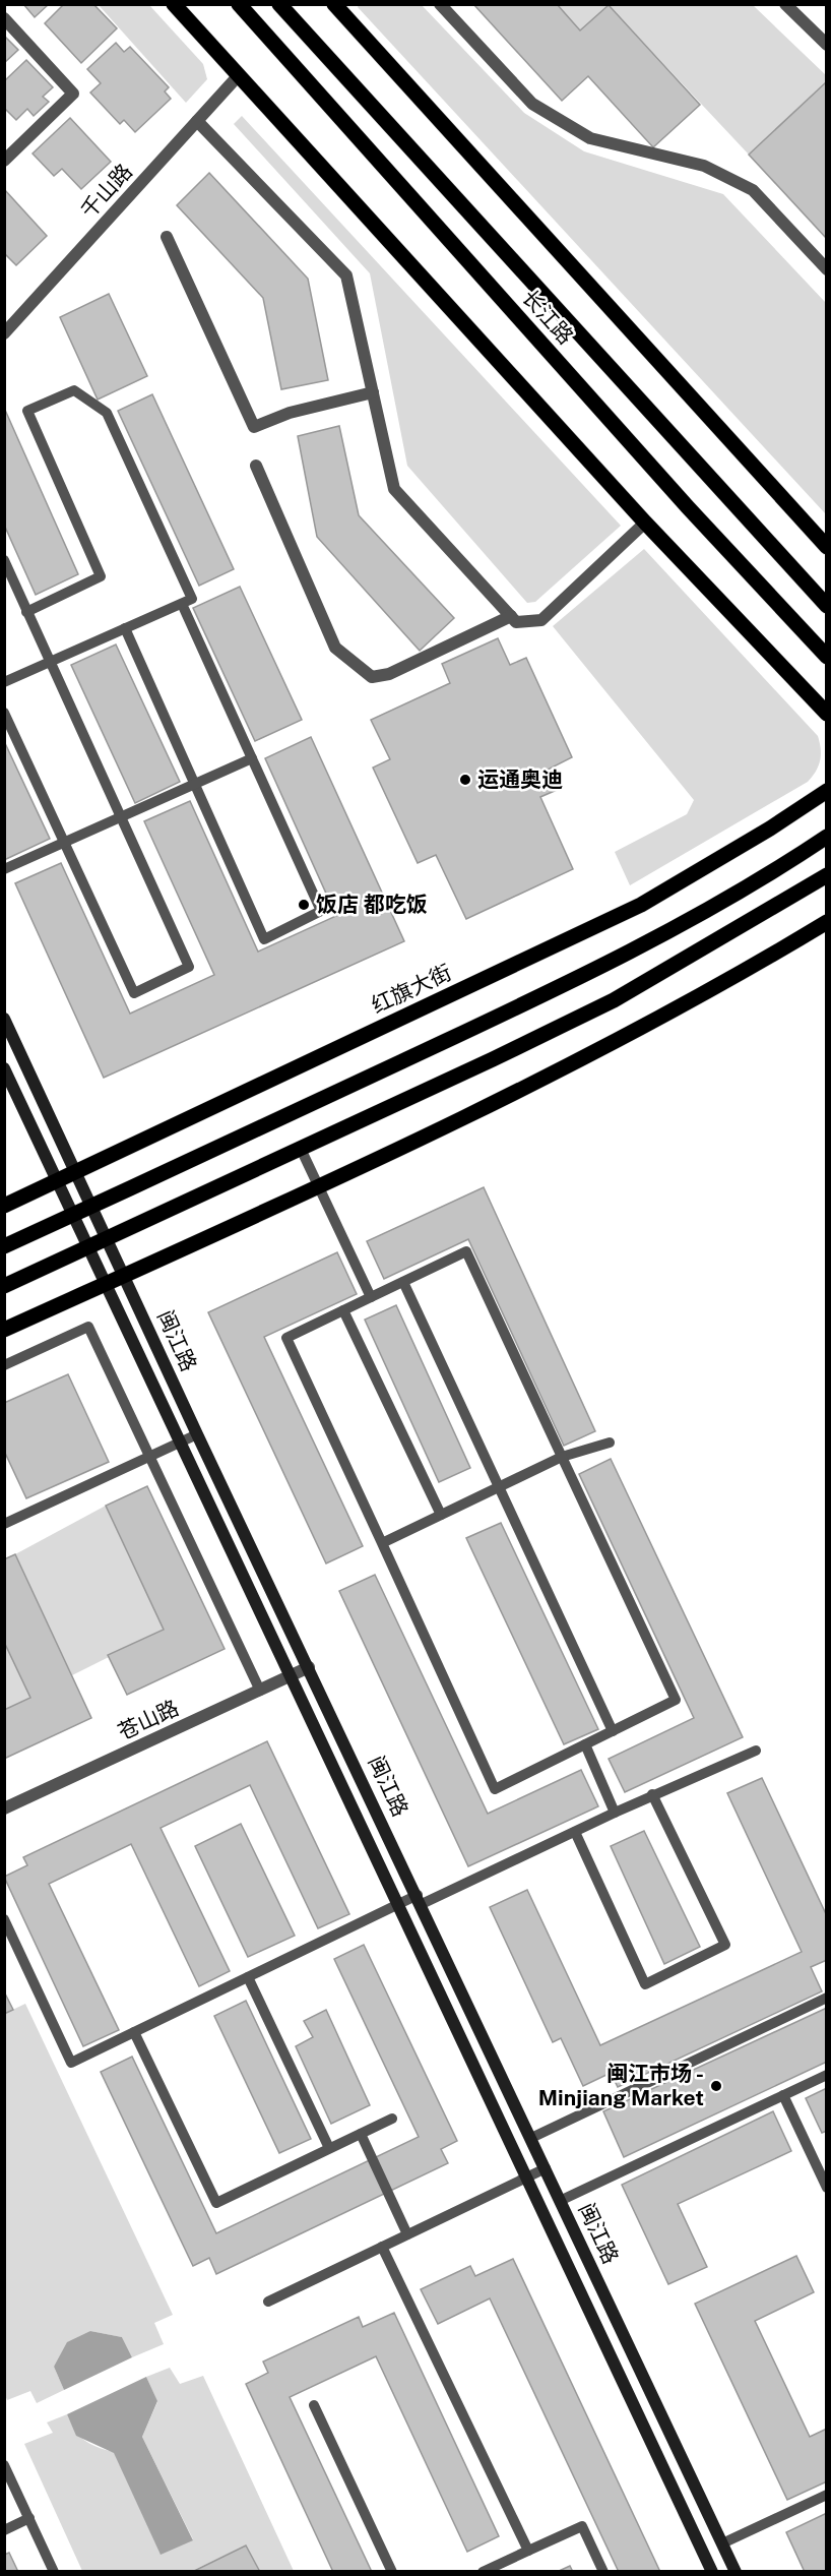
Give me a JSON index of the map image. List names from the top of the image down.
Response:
{
  "streets": {
    "main road": ["长江路", "红旗大街", "闽江路"],
    "street": ["千山路", "苍山路"]
  },
  "crossings": [
    ["红旗大街", "闽江路"],
    ["闽江路", "苍山路"]
  ],
  "places": ["运通奥迪", "饭店 都吃饭", "闽江市场 - Minjiang Market"]
}
